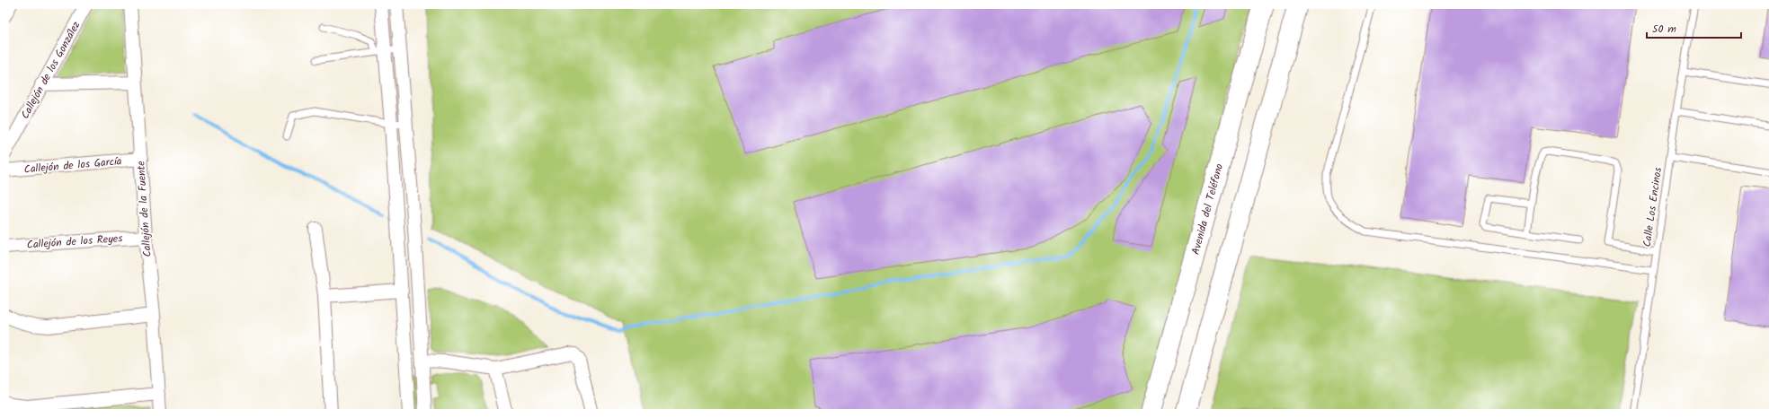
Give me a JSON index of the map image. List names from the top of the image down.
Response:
{
  "streets": {
    "main road": ["Avenida del Teléfono"],
    "street": [
      "Callejón de los González",
      "Callejón de los García",
      "Callejón de la Fuente",
      "Callejón de los Reyes"
    ],
    "lane": ["Calle Los Encinos"]
  },
  "crossings": [
    ["Callejón de los García", "Callejón de la Fuente"],
    ["Callejón de la Fuente", "Callejón de los Reyes"]
  ],
  "scale_bar": "50 m"
}
